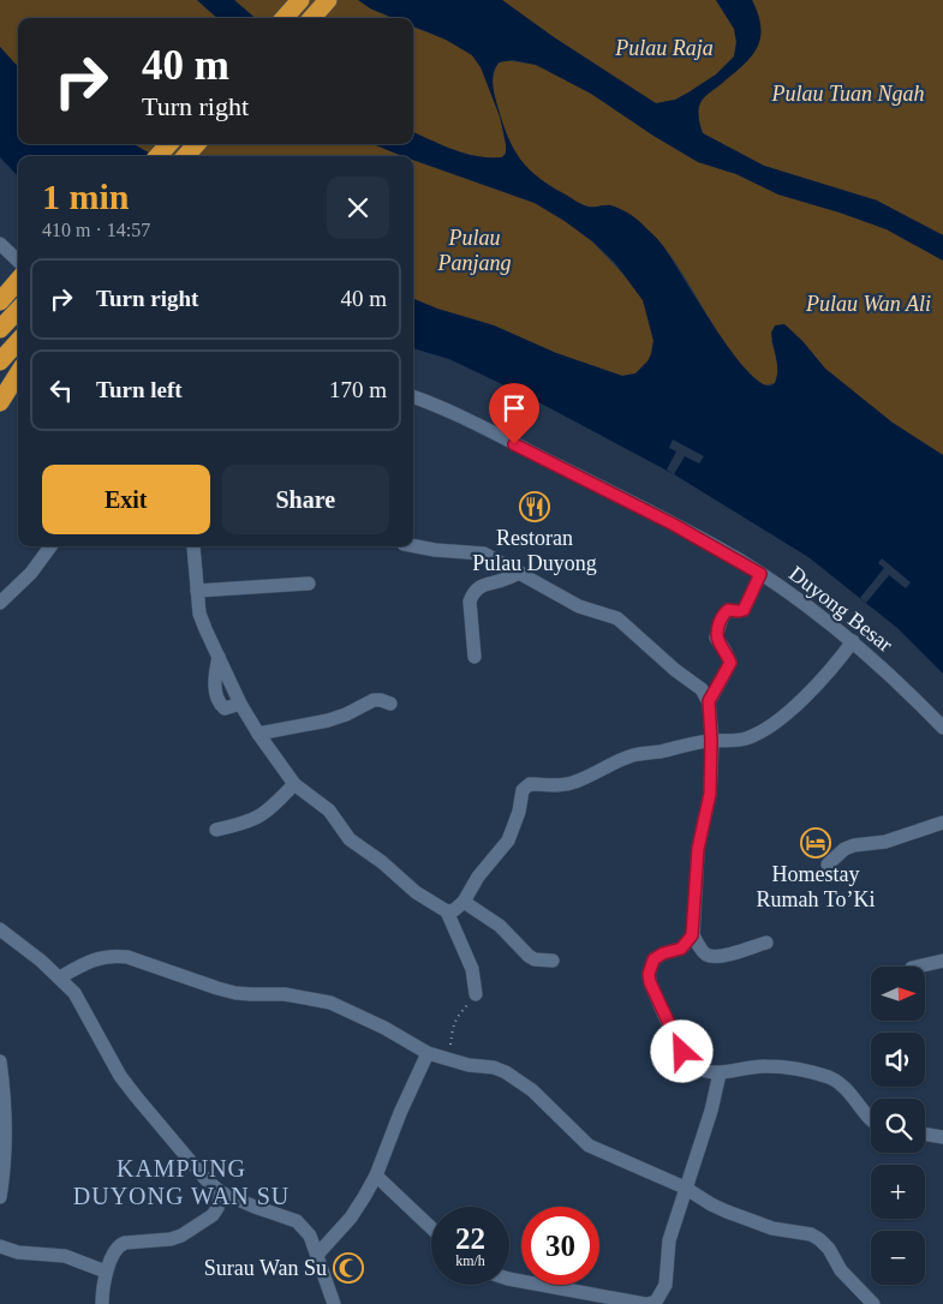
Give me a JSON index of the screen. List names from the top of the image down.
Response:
{
  "streets": {
    "street": ["Duyong Besar"]
  },
  "districts": ["KAMPUNG DUYONG WAN SU"],
  "parks": [
    "Pulau Raja",
    "Pulau Tuan Ngah",
    "Pulau Panjang",
    "Pulau Wan Ali"
  ],
  "places": {
    "restaurant": ["Restoran Pulau Duyong"],
    "hotel": ["Homestay Rumah To’Ki"],
    "mosque": ["Surau Wan Su"]
  },
  "north": "right",
  "page": {
    "turn": ["40 m", "Turn right"],
    "heading": ["1 min", "410 m · 14:57"],
    "list": [
      {
        "name": "Turn right",
        "value": "40 m"
      },
      {
        "name": "Turn left",
        "value": "170 m"
      }
    ],
    "buttons": ["Exit", "Share"],
    "map_buttons": ["+", "−"],
    "speed": "22 km/h",
    "limit": "30"
  }
}
